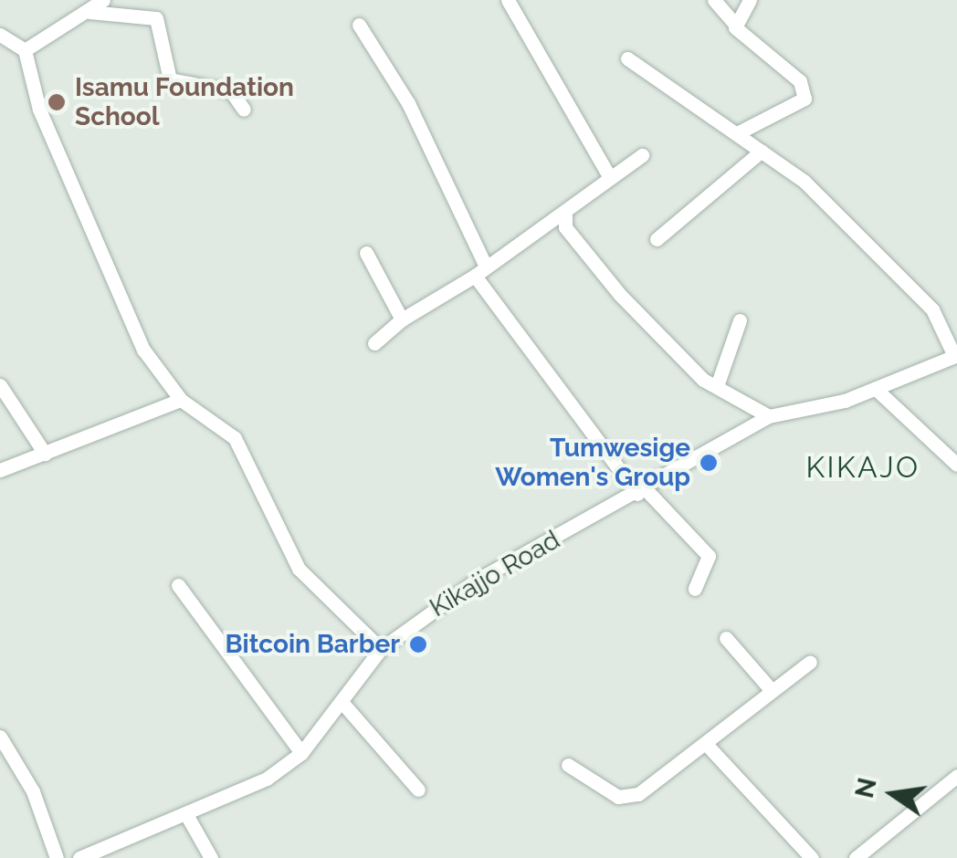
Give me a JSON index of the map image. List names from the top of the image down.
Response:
{
  "streets": {
    "street": ["Kikajjo Road"]
  },
  "districts": ["KIKAJO"],
  "places": ["Isamu Foundation School", "Tumwesige Women's Group", "Bitcoin Barber"],
  "north": "left"
}
